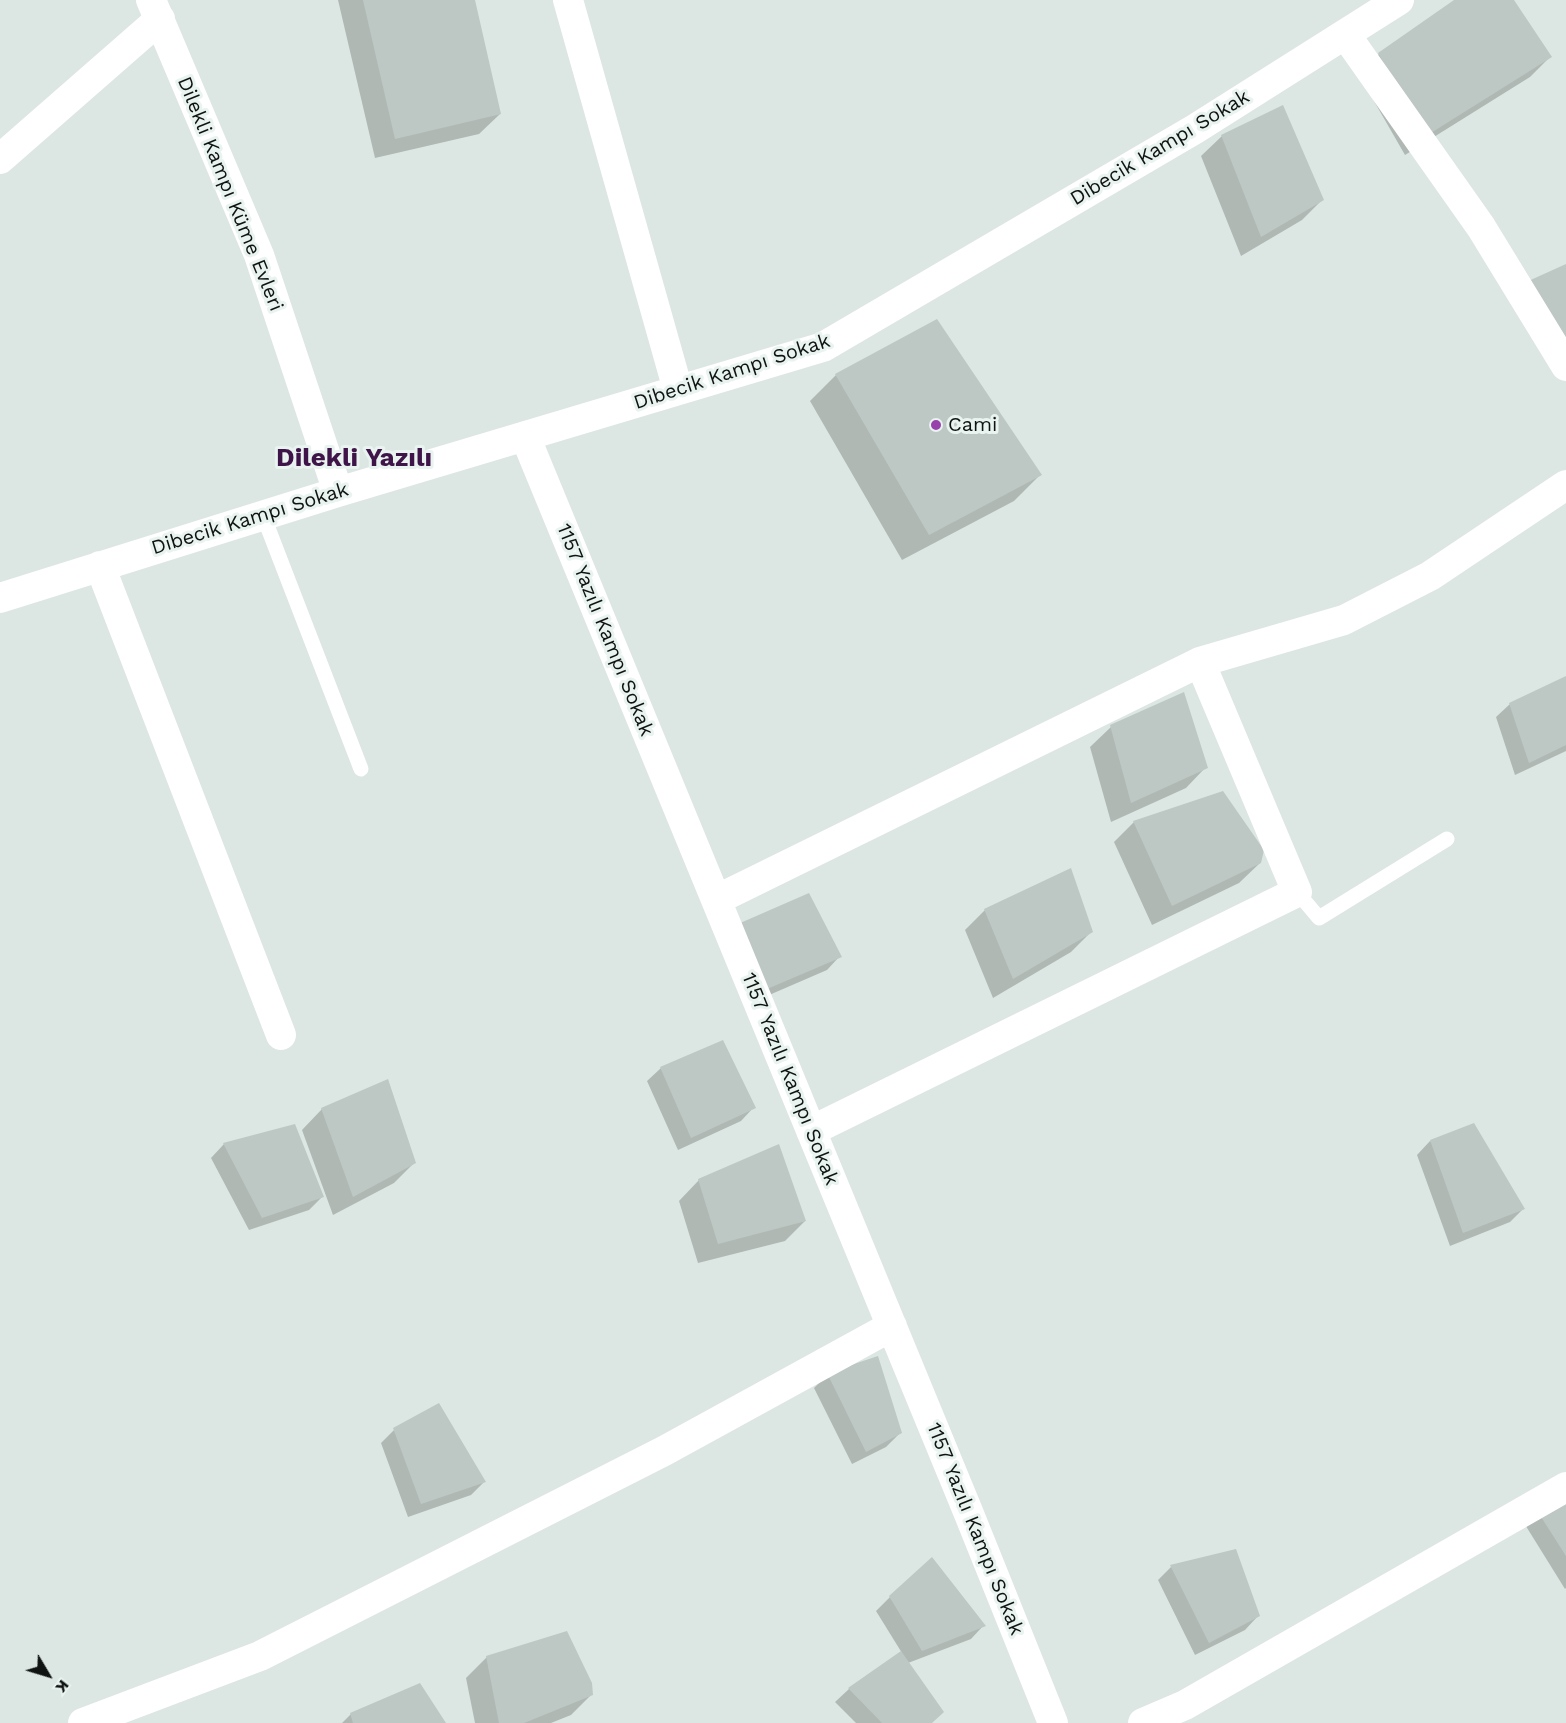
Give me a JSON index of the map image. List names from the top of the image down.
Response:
{
  "streets": {
    "street": ["Dibecik Kampı Sokak", "Dilekli Kampı Küme Evleri", "1157 Yazılı Kampı Sokak"]
  },
  "crossings": [
    ["Dibecik Kampı Sokak", "Dilekli Kampı Küme Evleri"],
    ["Dibecik Kampı Sokak", "1157 Yazılı Kampı Sokak"]
  ],
  "districts": ["Dilekli Yazılı"],
  "places": ["Cami"],
  "north": "bottom right"
}
